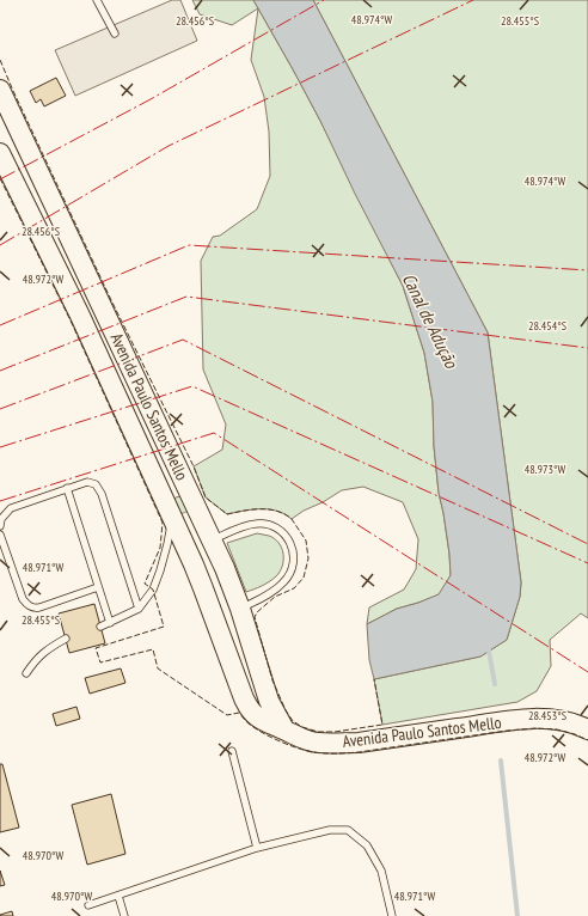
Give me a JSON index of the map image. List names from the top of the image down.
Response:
{
  "streets": {
    "street": ["Avenida Paulo Santos Mello"]
  },
  "water": ["Canal de Adução"],
  "coordinates": [
    "48.974°W",
    "28.456°S",
    "28.455°S",
    "48.972°W",
    "28.454°S",
    "48.973°W",
    "48.971°W",
    "28.453°S",
    "48.970°W"
  ]
}
